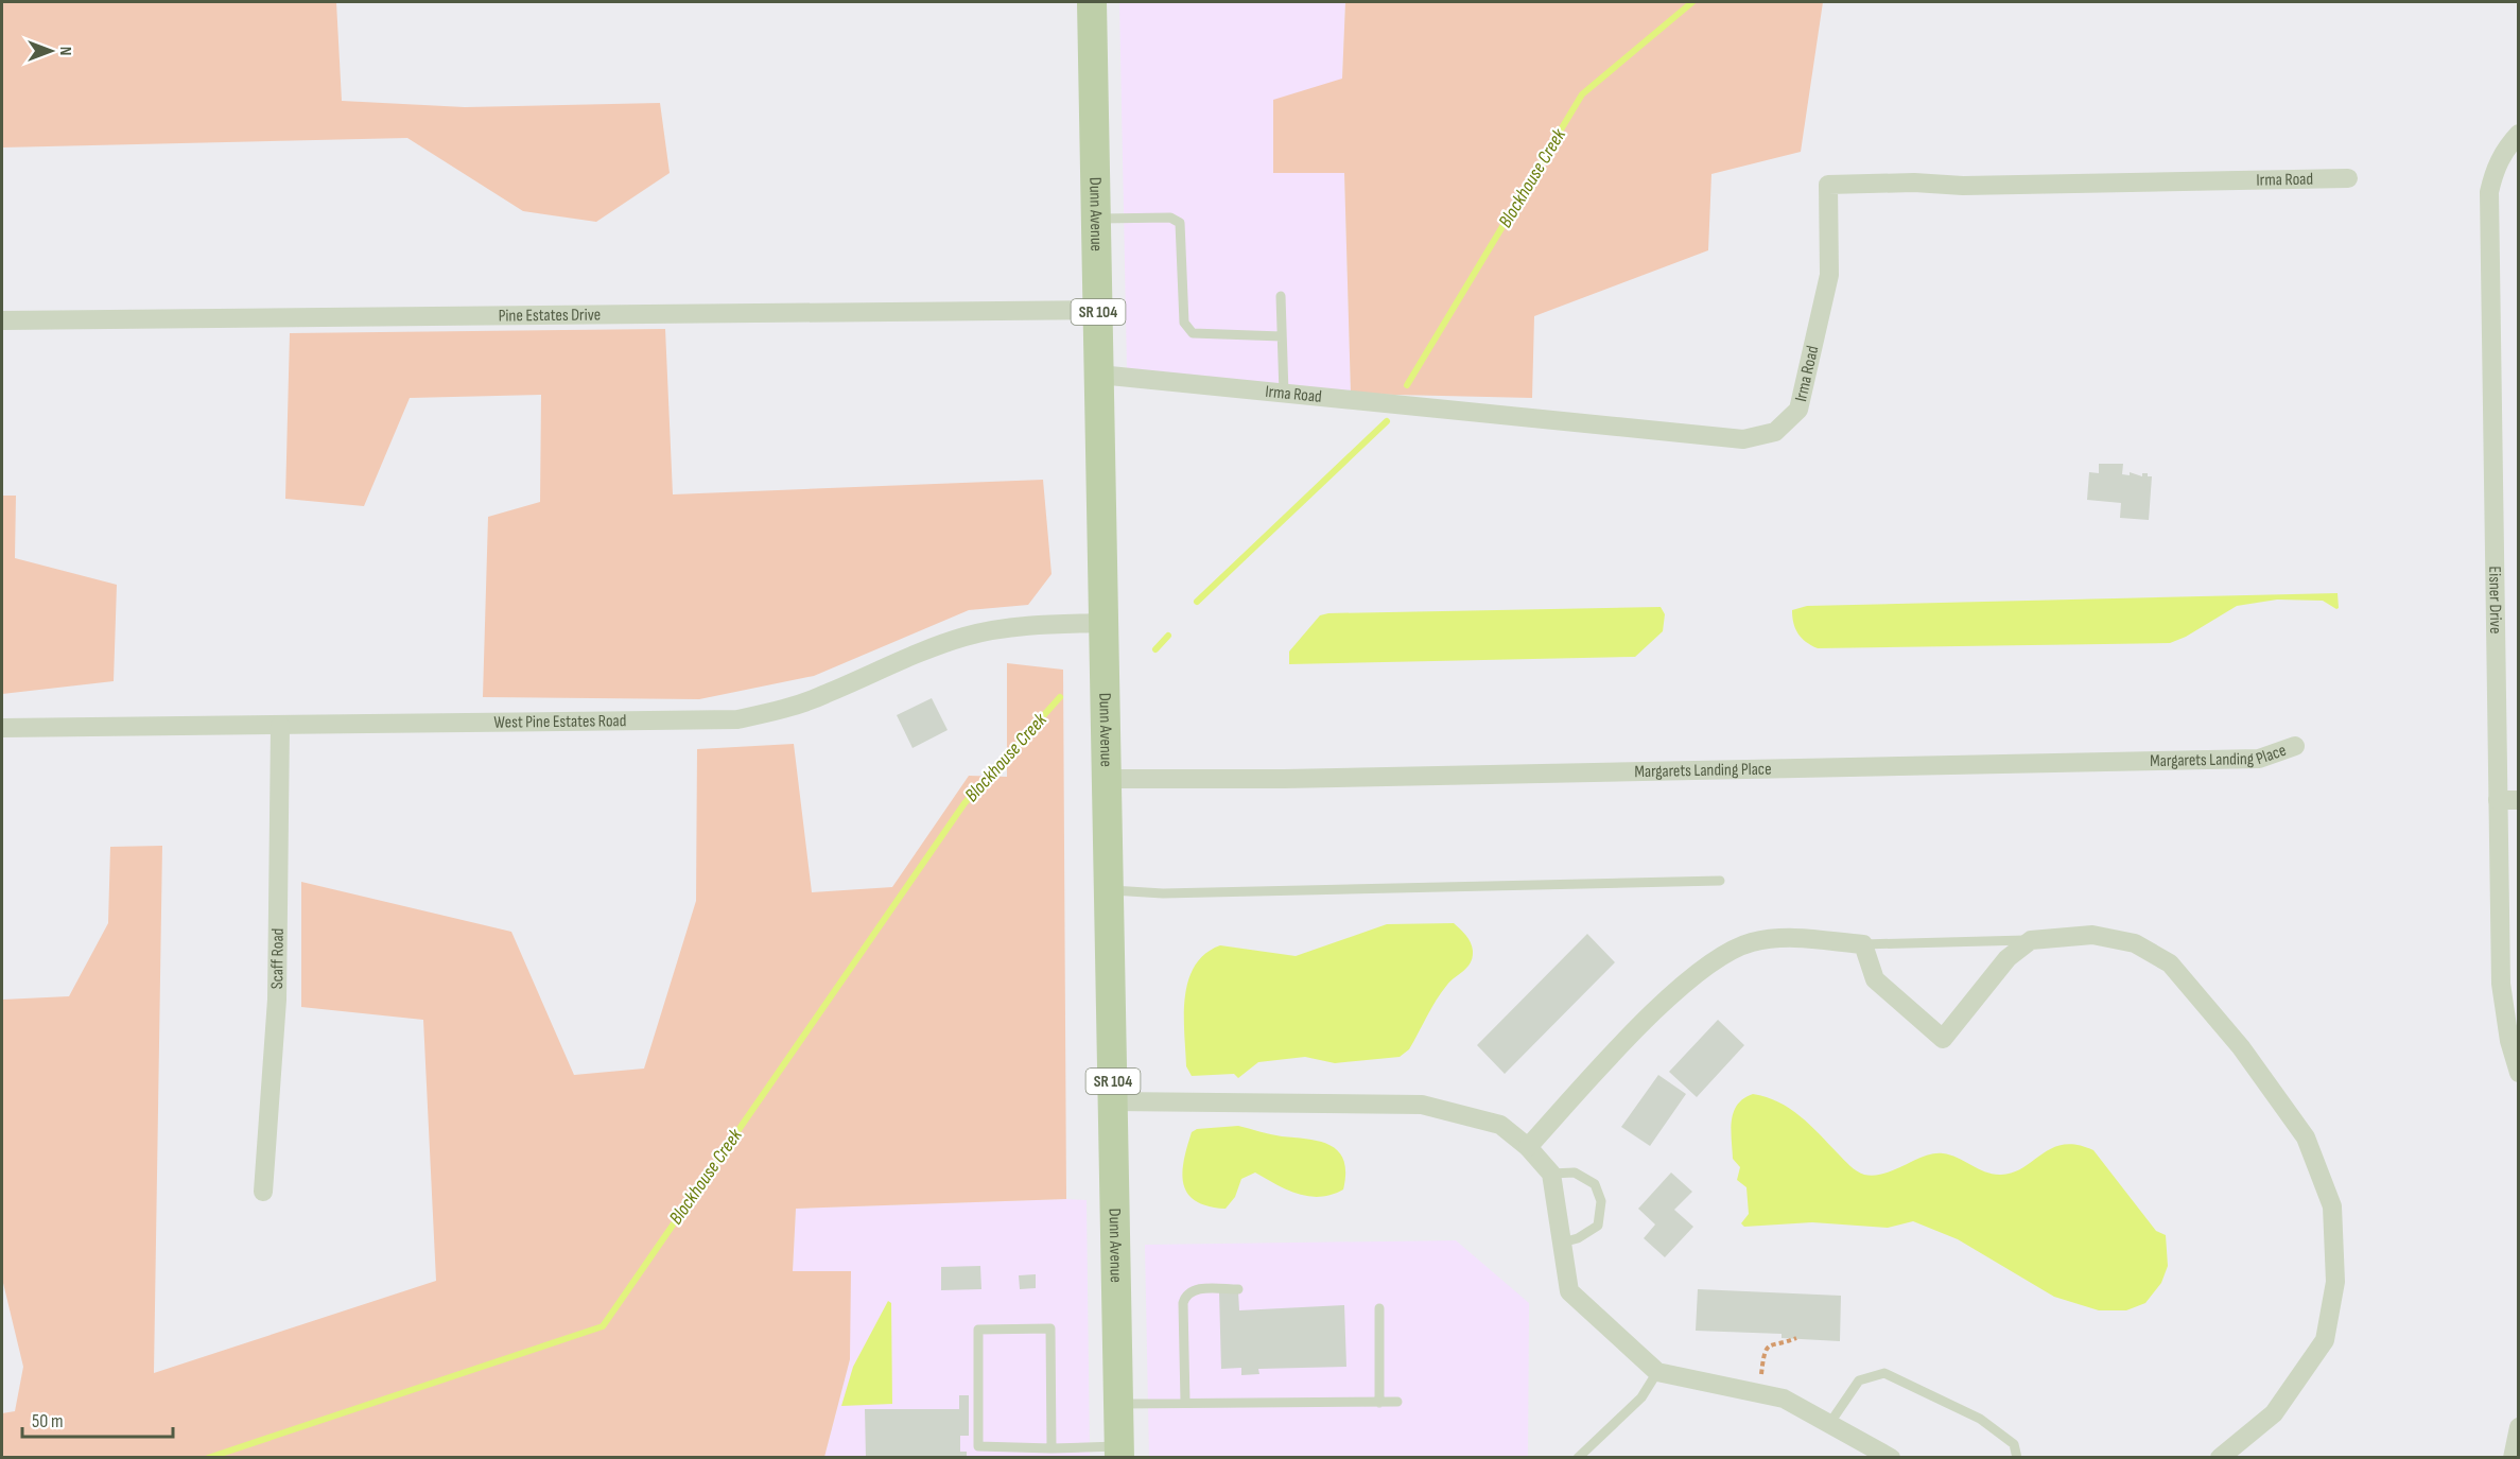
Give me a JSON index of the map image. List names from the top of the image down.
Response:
{
  "streets": {
    "main road": ["Dunn Avenue", "SR 104"],
    "street": [
      "Irma Road",
      "Pine Estates Drive",
      "Eisner Drive",
      "West Pine Estates Road",
      "Margarets Landing Place",
      "Scaff Road"
    ]
  },
  "crossings": [
    ["Irma Road", "Dunn Avenue"],
    ["Dunn Avenue", "Pine Estates Drive"],
    ["Dunn Avenue", "West Pine Estates Road"],
    ["Dunn Avenue", "Margarets Landing Place"],
    ["West Pine Estates Road", "Scaff Road"]
  ],
  "water": ["Blockhouse Creek"],
  "scale_bar": "50 m",
  "north": "right"
}
